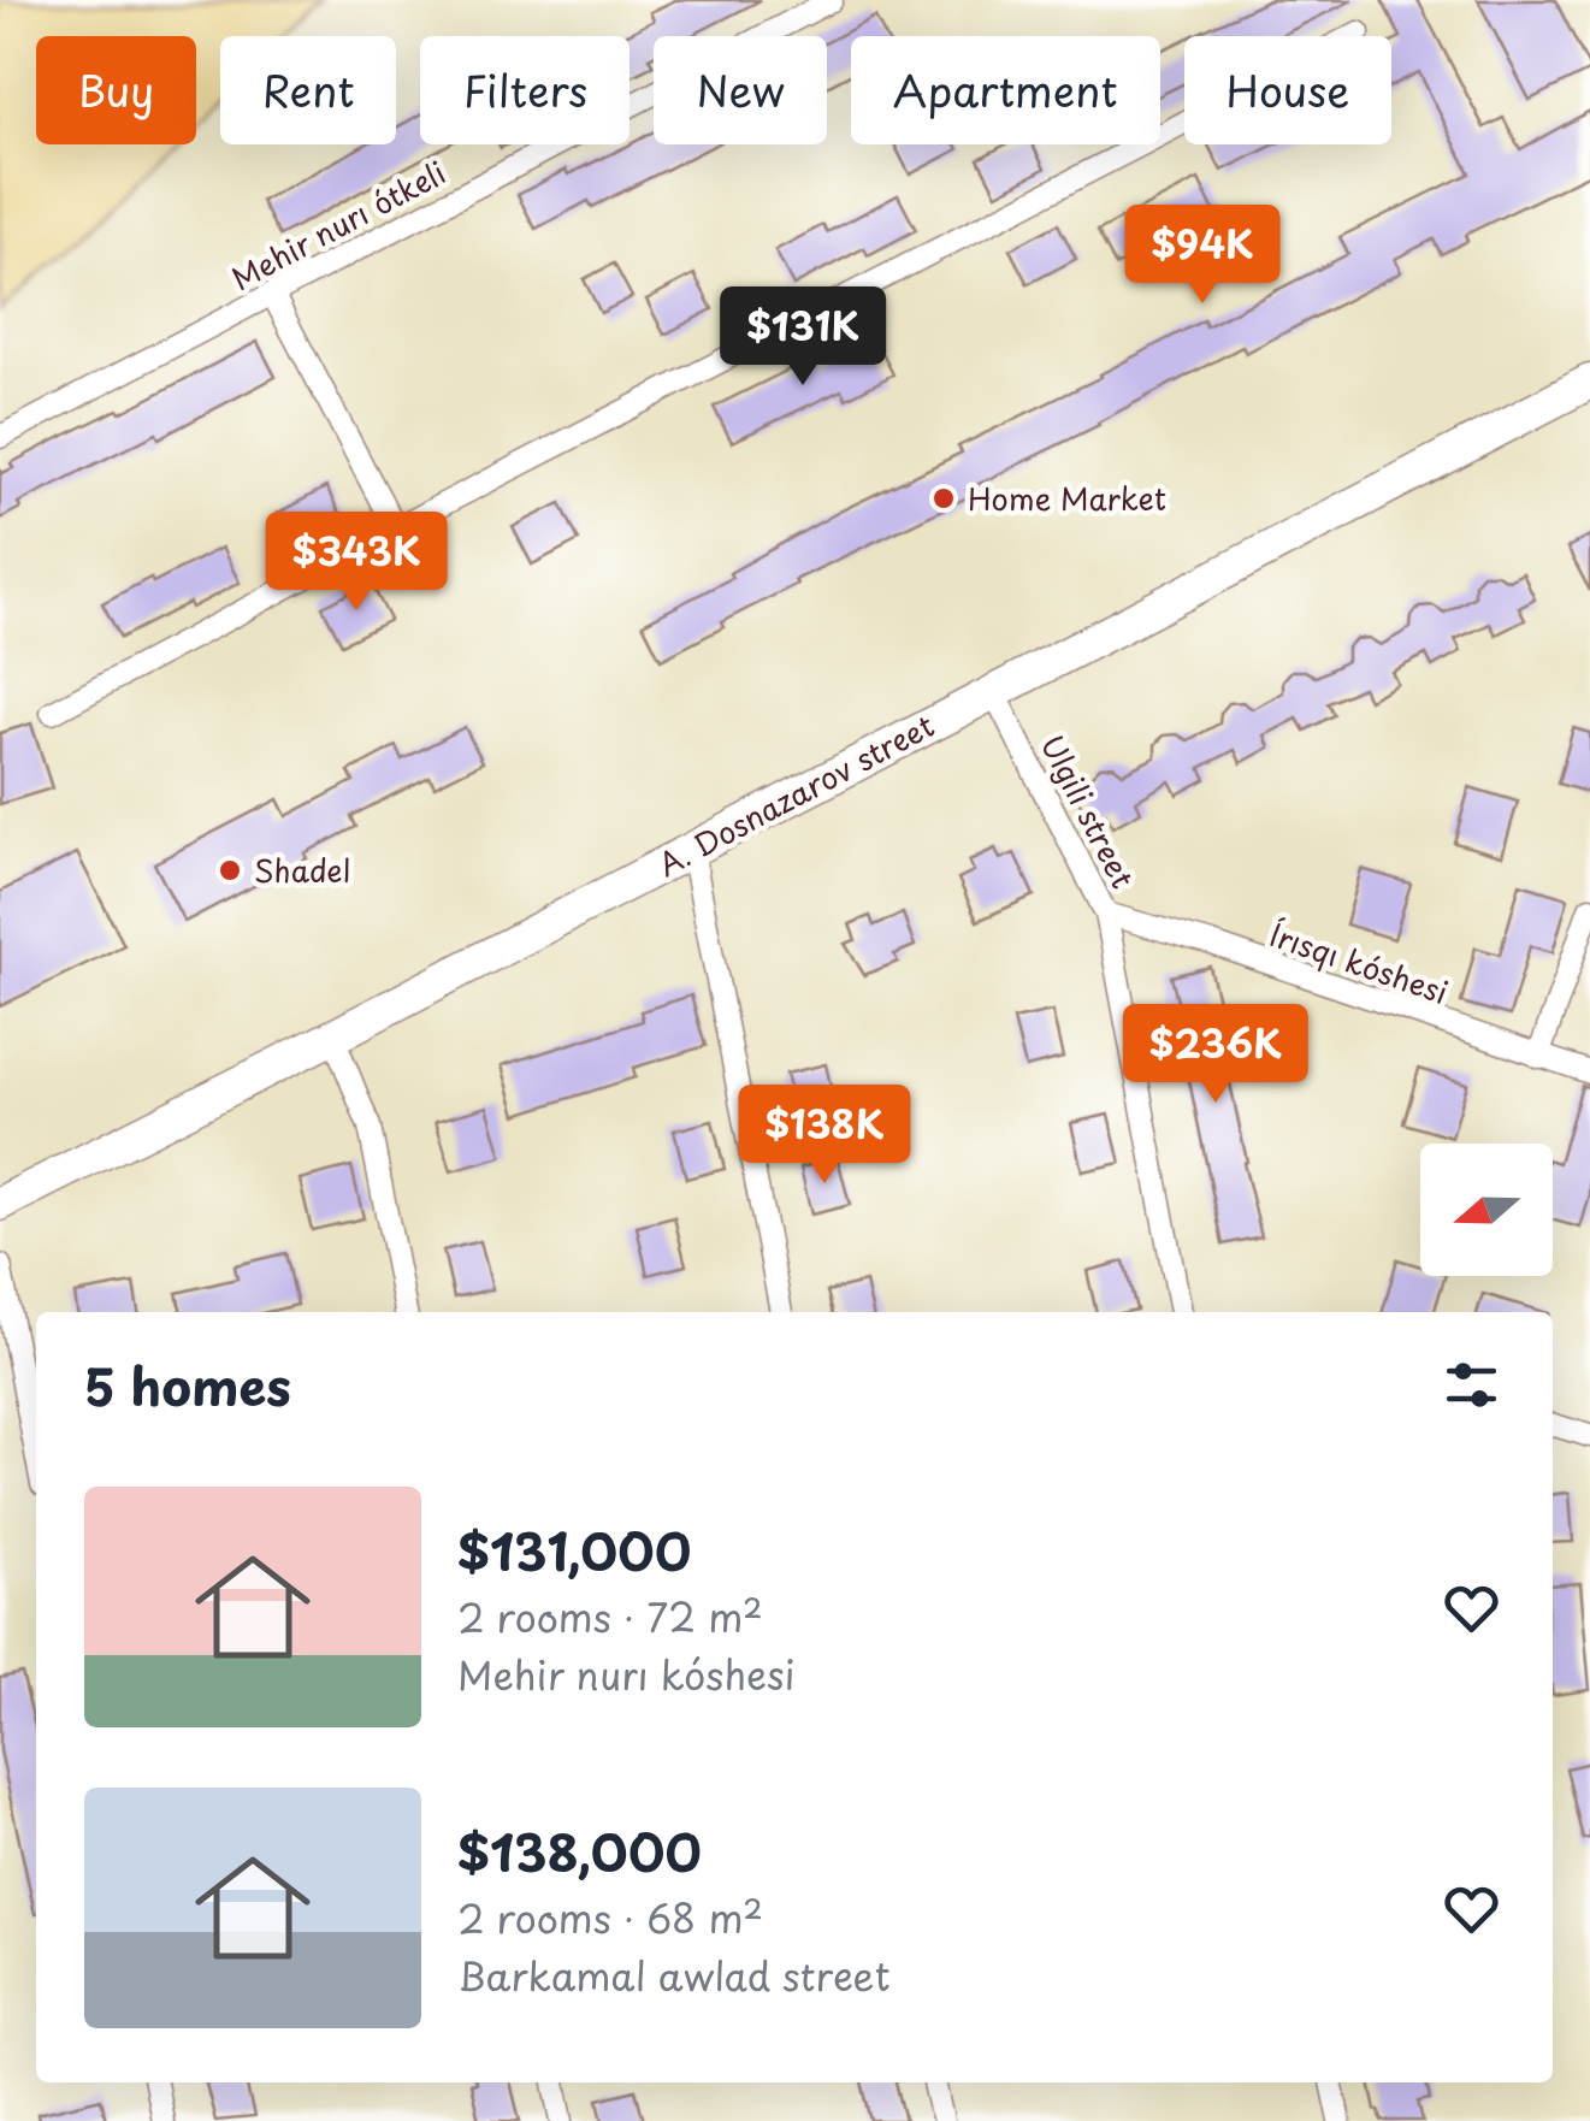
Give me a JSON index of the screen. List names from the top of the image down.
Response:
{
  "streets": {
    "main road": ["A. Dosnazarov street"],
    "street": ["Mehir nurı ótkeli", "Ulgili street", "Írısqı kóshesi"]
  },
  "crossings": [
    ["A. Dosnazarov street", "Ulgili street"],
    ["Ulgili street", "Írısqı kóshesi"]
  ],
  "places": ["Home Market", "Shadel"],
  "north": "left",
  "page": {
    "chip": [
      "Buy",
      "Rent",
      "Filters",
      "New",
      "Apartment",
      "House"
    ],
    "price": [
      "$94K",
      "$131K",
      "$343K",
      "$236K",
      "$138K"
    ],
    "heading": "5 homes",
    "list": [
      {
        "name": "$131,000",
        "note": "2 rooms · 72 m² · Mehir nurı kóshesi"
      },
      {
        "name": "$138,000",
        "note": "2 rooms · 68 m² · Barkamal awlad street"
      }
    ]
  }
}
